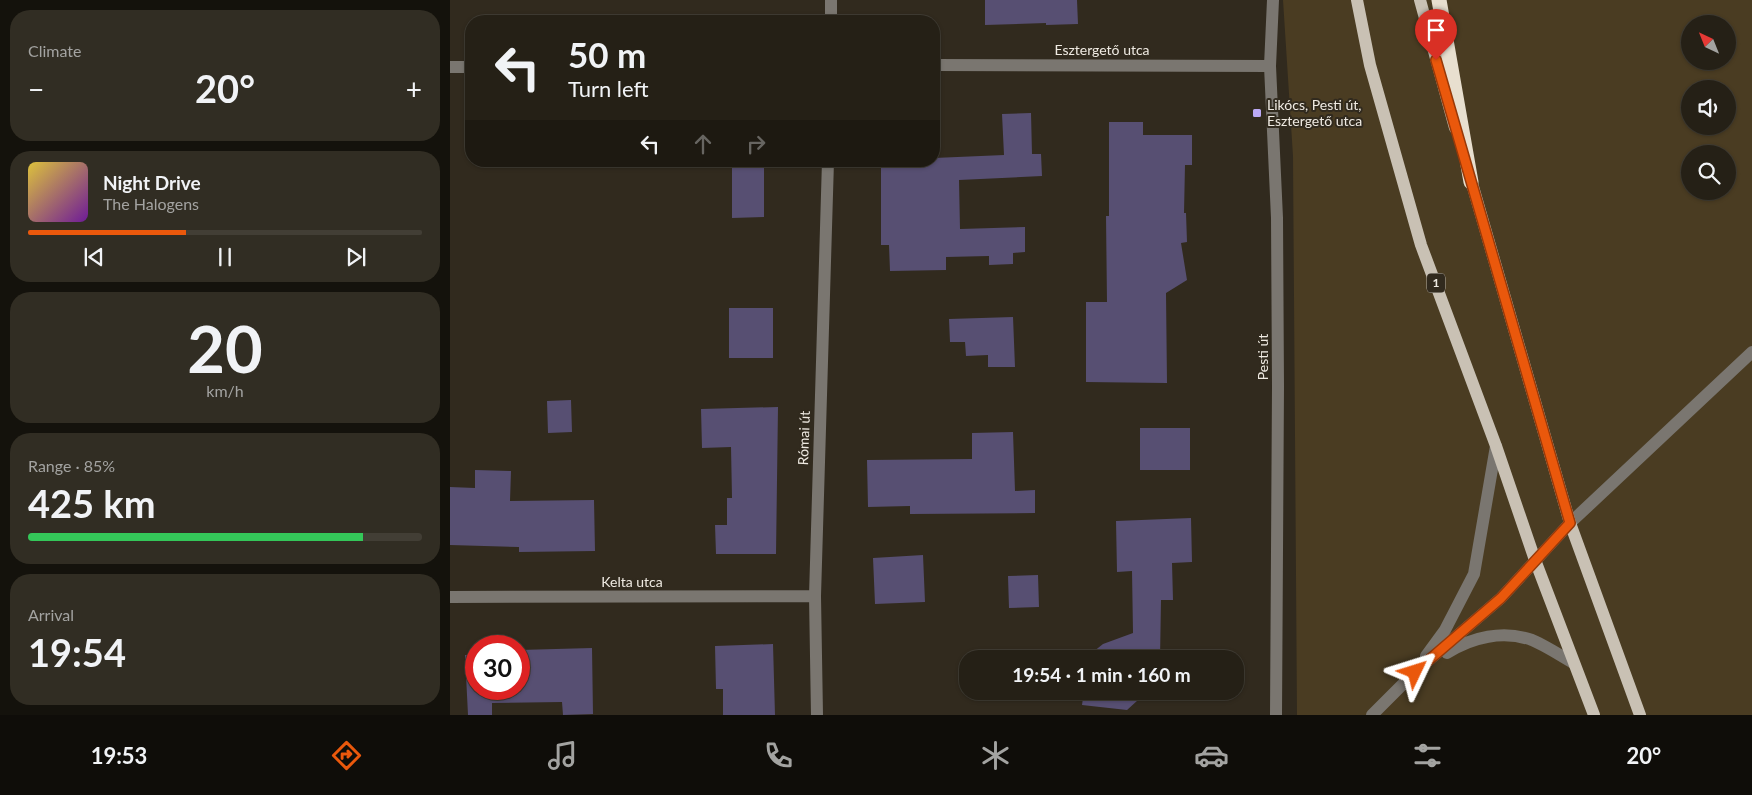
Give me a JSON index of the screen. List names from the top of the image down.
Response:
{
  "streets": {
    "main road": ["1"],
    "street": [
      "Esztergető utca",
      "Pesti út",
      "Római út",
      "Kelta utca"
    ]
  },
  "crossings": [
    ["Esztergető utca", "Pesti út"],
    ["Római út", "Kelta utca"]
  ],
  "places": {
    "transit": ["Likócs, Pesti út, Esztergető utca"]
  },
  "north": "top left",
  "page": {
    "tile": [
      "Climate",
      ["20", "km/h"],
      ["Range · 85%", "425 km"],
      ["Arrival", "19:54"]
    ],
    "turn": ["50 m", "Turn left"],
    "heat": ["−", "20°", "+"],
    "song": ["Night Drive", "The Halogens"],
    "limit": "30",
    "trip": "19:54 · 1 min · 160 m",
    "tabs": ["19:53", "20°"]
  }
}
